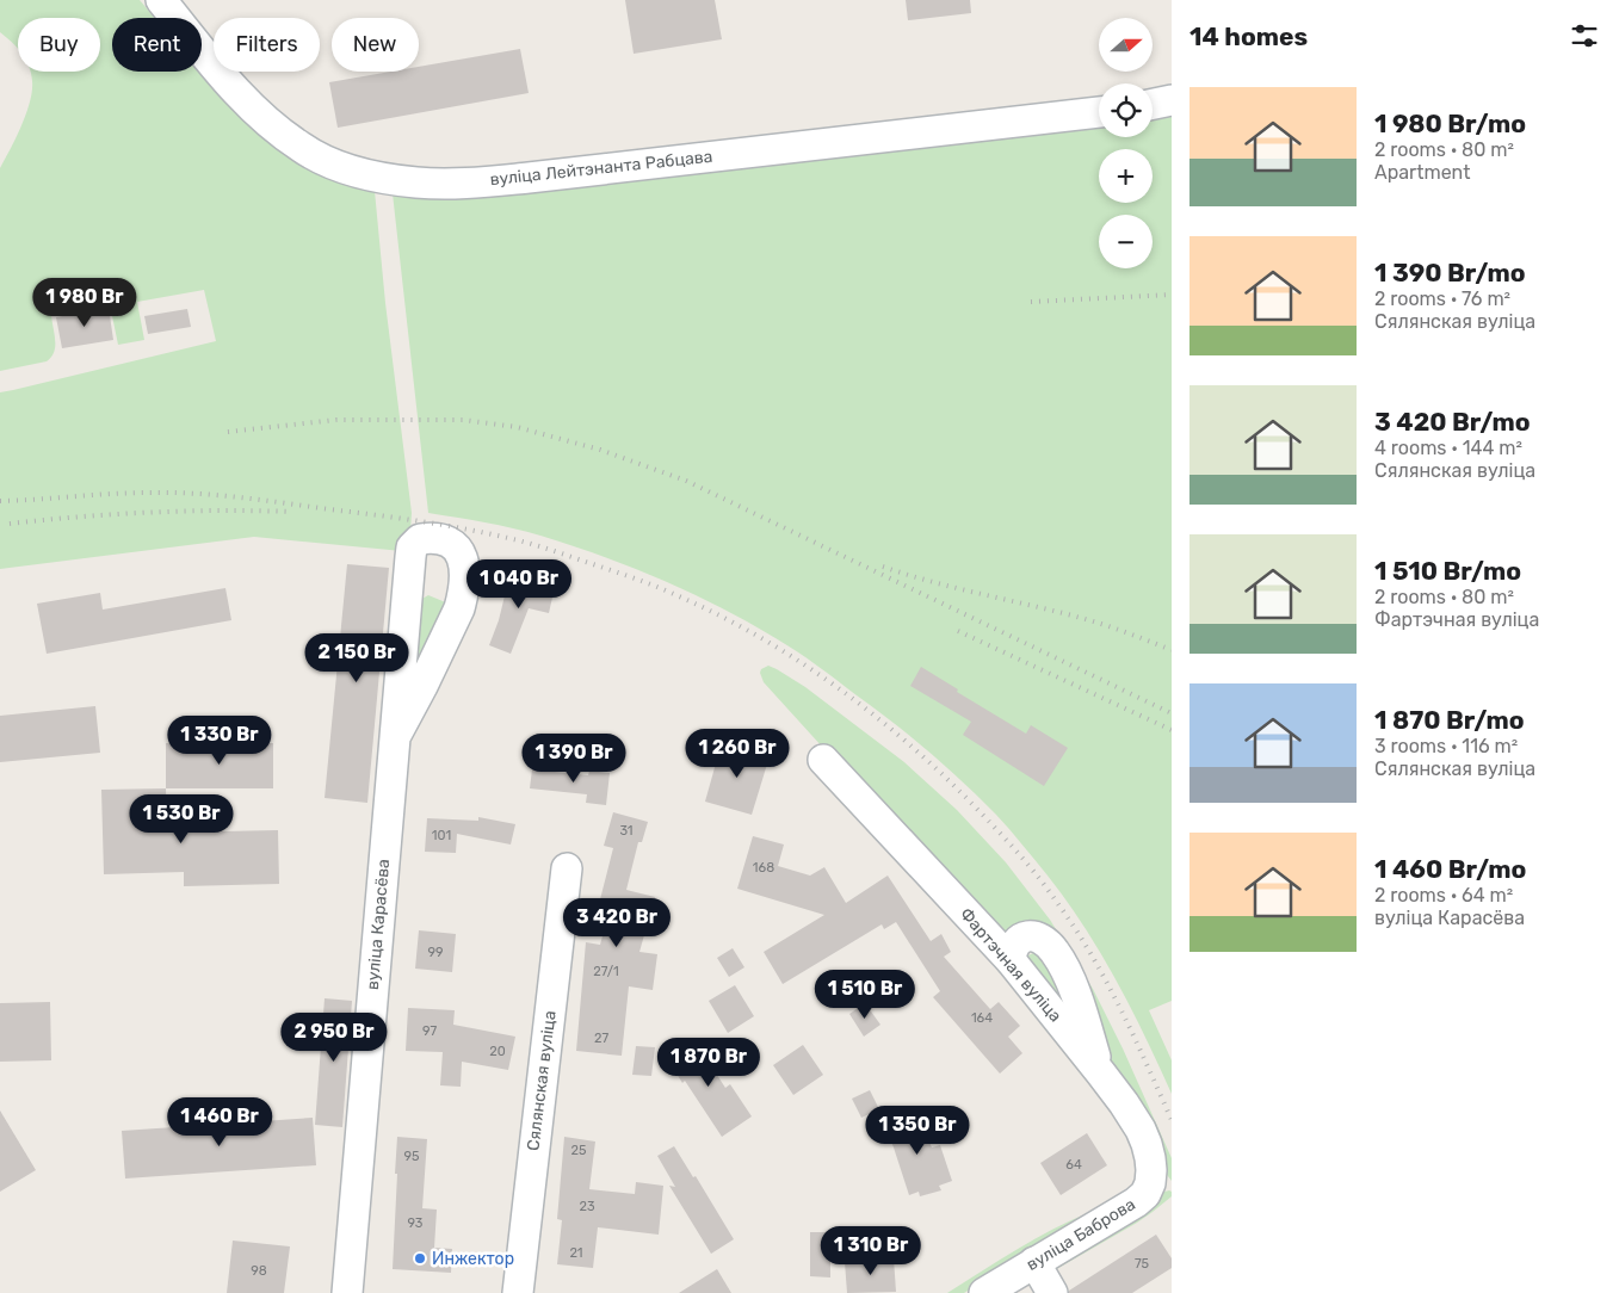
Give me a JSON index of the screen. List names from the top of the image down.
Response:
{
  "streets": {
    "street": [
      "вуліца Лейтэнанта Рабцава",
      "вуліца Карасёва",
      "Фартэчная вуліца",
      "Сялянская вуліца",
      "вуліца Баброва"
    ]
  },
  "crossings": [
    ["Фартэчная вуліца", "вуліца Баброва"]
  ],
  "places": ["Инжектор"],
  "house_numbers": [
    "31",
    "101",
    "168",
    "99",
    "27/1",
    "164",
    "97",
    "27",
    "20",
    "25",
    "95",
    "64",
    "23",
    "93",
    "21",
    "75",
    "98"
  ],
  "north": "right",
  "page": {
    "heading": "14 homes",
    "map_buttons": ["+", "−"],
    "chip": [
      "Buy",
      "Rent",
      "Filters",
      "New"
    ],
    "list": [
      {
        "name": "1 980 Br/mo",
        "note": "2 rooms · 80 m² · Apartment"
      },
      {
        "name": "1 390 Br/mo",
        "note": "2 rooms · 76 m² · Сялянская вуліца"
      },
      {
        "name": "3 420 Br/mo",
        "note": "4 rooms · 144 m² · Сялянская вуліца"
      },
      {
        "name": "1 510 Br/mo",
        "note": "2 rooms · 80 m² · Фартэчная вуліца"
      },
      {
        "name": "1 870 Br/mo",
        "note": "3 rooms · 116 m² · Сялянская вуліца"
      },
      {
        "name": "1 460 Br/mo",
        "note": "2 rooms · 64 m² · вуліца Карасёва"
      }
    ],
    "price": [
      "1 980 Br",
      "1 040 Br",
      "2 150 Br",
      "1 330 Br",
      "1 260 Br",
      "1 390 Br",
      "1 530 Br",
      "3 420 Br",
      "1 510 Br",
      "2 950 Br",
      "1 870 Br",
      "1 460 Br",
      "1 350 Br",
      "1 310 Br"
    ]
  }
}
